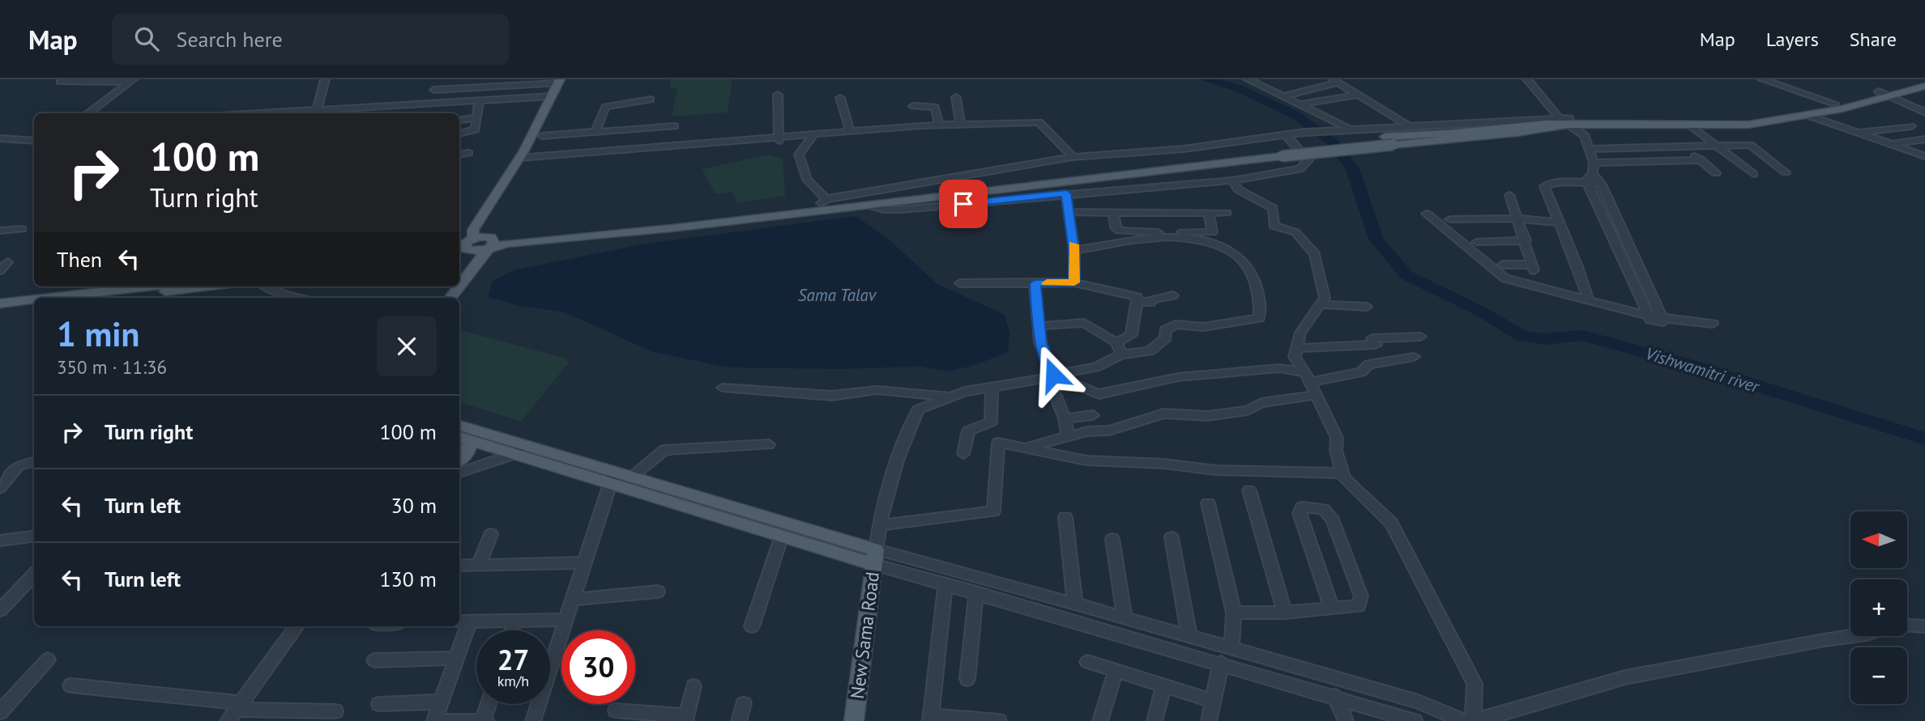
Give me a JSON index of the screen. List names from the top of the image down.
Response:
{
  "streets": {
    "main road": ["New Sama Road"]
  },
  "water": ["Sama Talav", "Vishwamitri river"],
  "north": "left",
  "page": {
    "header": "Map",
    "search": "Search here",
    "nav": ["Map", "Layers", "Share"],
    "turn": ["100 m", "Turn right"],
    "then": "Then",
    "heading": ["1 min", "350 m · 11:36"],
    "list": [
      {
        "name": "Turn right",
        "value": "100 m"
      },
      {
        "name": "Turn left",
        "value": "30 m"
      },
      {
        "name": "Turn left",
        "value": "130 m"
      }
    ],
    "map_buttons": ["+", "−"],
    "speed": "27 km/h",
    "limit": "30"
  }
}
